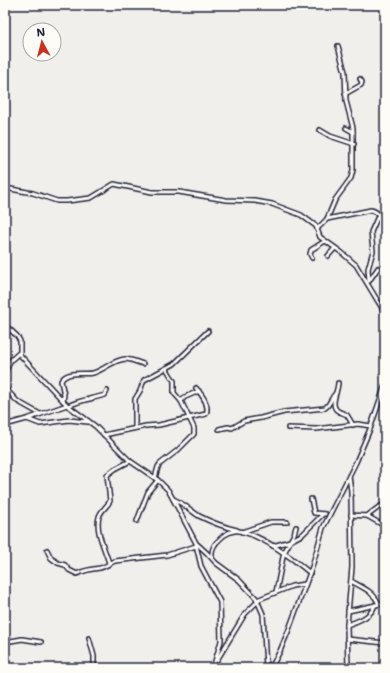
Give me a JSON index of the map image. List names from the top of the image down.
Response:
{
  "north": "top"
}
